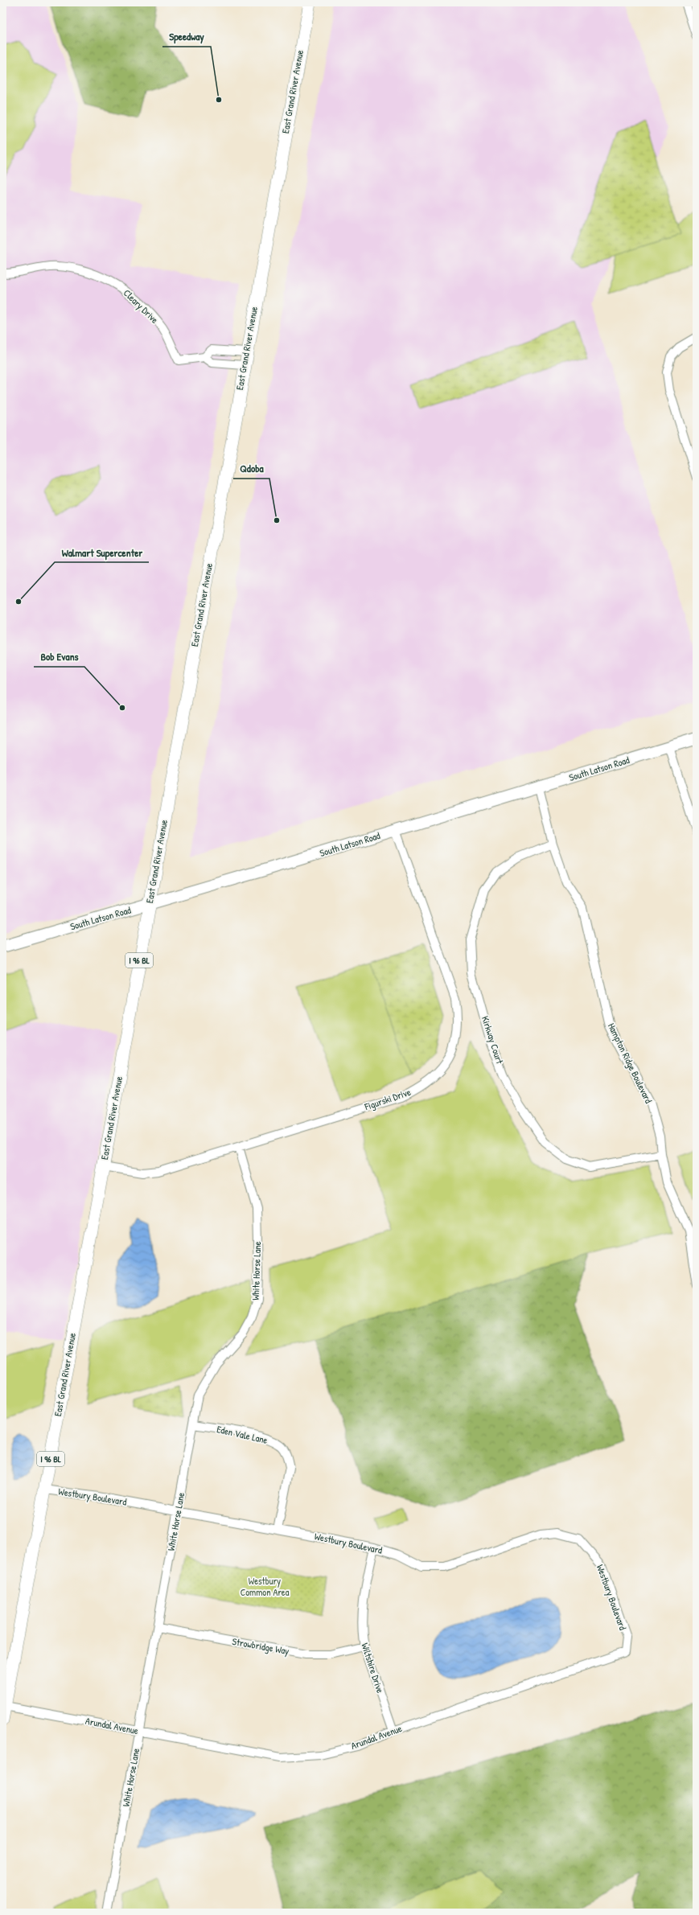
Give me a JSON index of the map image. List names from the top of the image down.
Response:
{
  "streets": {
    "main road": ["East Grand River Avenue", "South Latson Road", "I 96 BL"],
    "street": [
      "Cleary Drive",
      "Kirkway Court",
      "Hampton Ridge Boulevard",
      "Figurski Drive",
      "White Horse Lane",
      "Eden Vale Lane",
      "Westbury Boulevard",
      "Strowbridge Way",
      "Wiltshire Drive",
      "Arundal Avenue"
    ]
  },
  "crossings": [
    ["East Grand River Avenue", "Cleary Drive"],
    ["East Grand River Avenue", "South Latson Road"],
    ["East Grand River Avenue", "Figurski Drive"],
    ["East Grand River Avenue", "Westbury Boulevard"],
    ["East Grand River Avenue", "Arundal Avenue"],
    ["South Latson Road", "Hampton Ridge Boulevard"],
    ["South Latson Road", "Figurski Drive"],
    ["Kirkway Court", "Hampton Ridge Boulevard"],
    ["Figurski Drive", "White Horse Lane"],
    ["White Horse Lane", "Eden Vale Lane"],
    ["White Horse Lane", "Westbury Boulevard"],
    ["White Horse Lane", "Strowbridge Way"],
    ["White Horse Lane", "Arundal Avenue"],
    ["Eden Vale Lane", "Westbury Boulevard"],
    ["Westbury Boulevard", "Wiltshire Drive"],
    ["Westbury Boulevard", "Arundal Avenue"],
    ["Strowbridge Way", "Wiltshire Drive"],
    ["Wiltshire Drive", "Arundal Avenue"]
  ],
  "parks": ["Westbury Common Area"],
  "places": [
    "Speedway",
    "Qdoba",
    "Walmart Supercenter",
    "Bob Evans"
  ]
}
